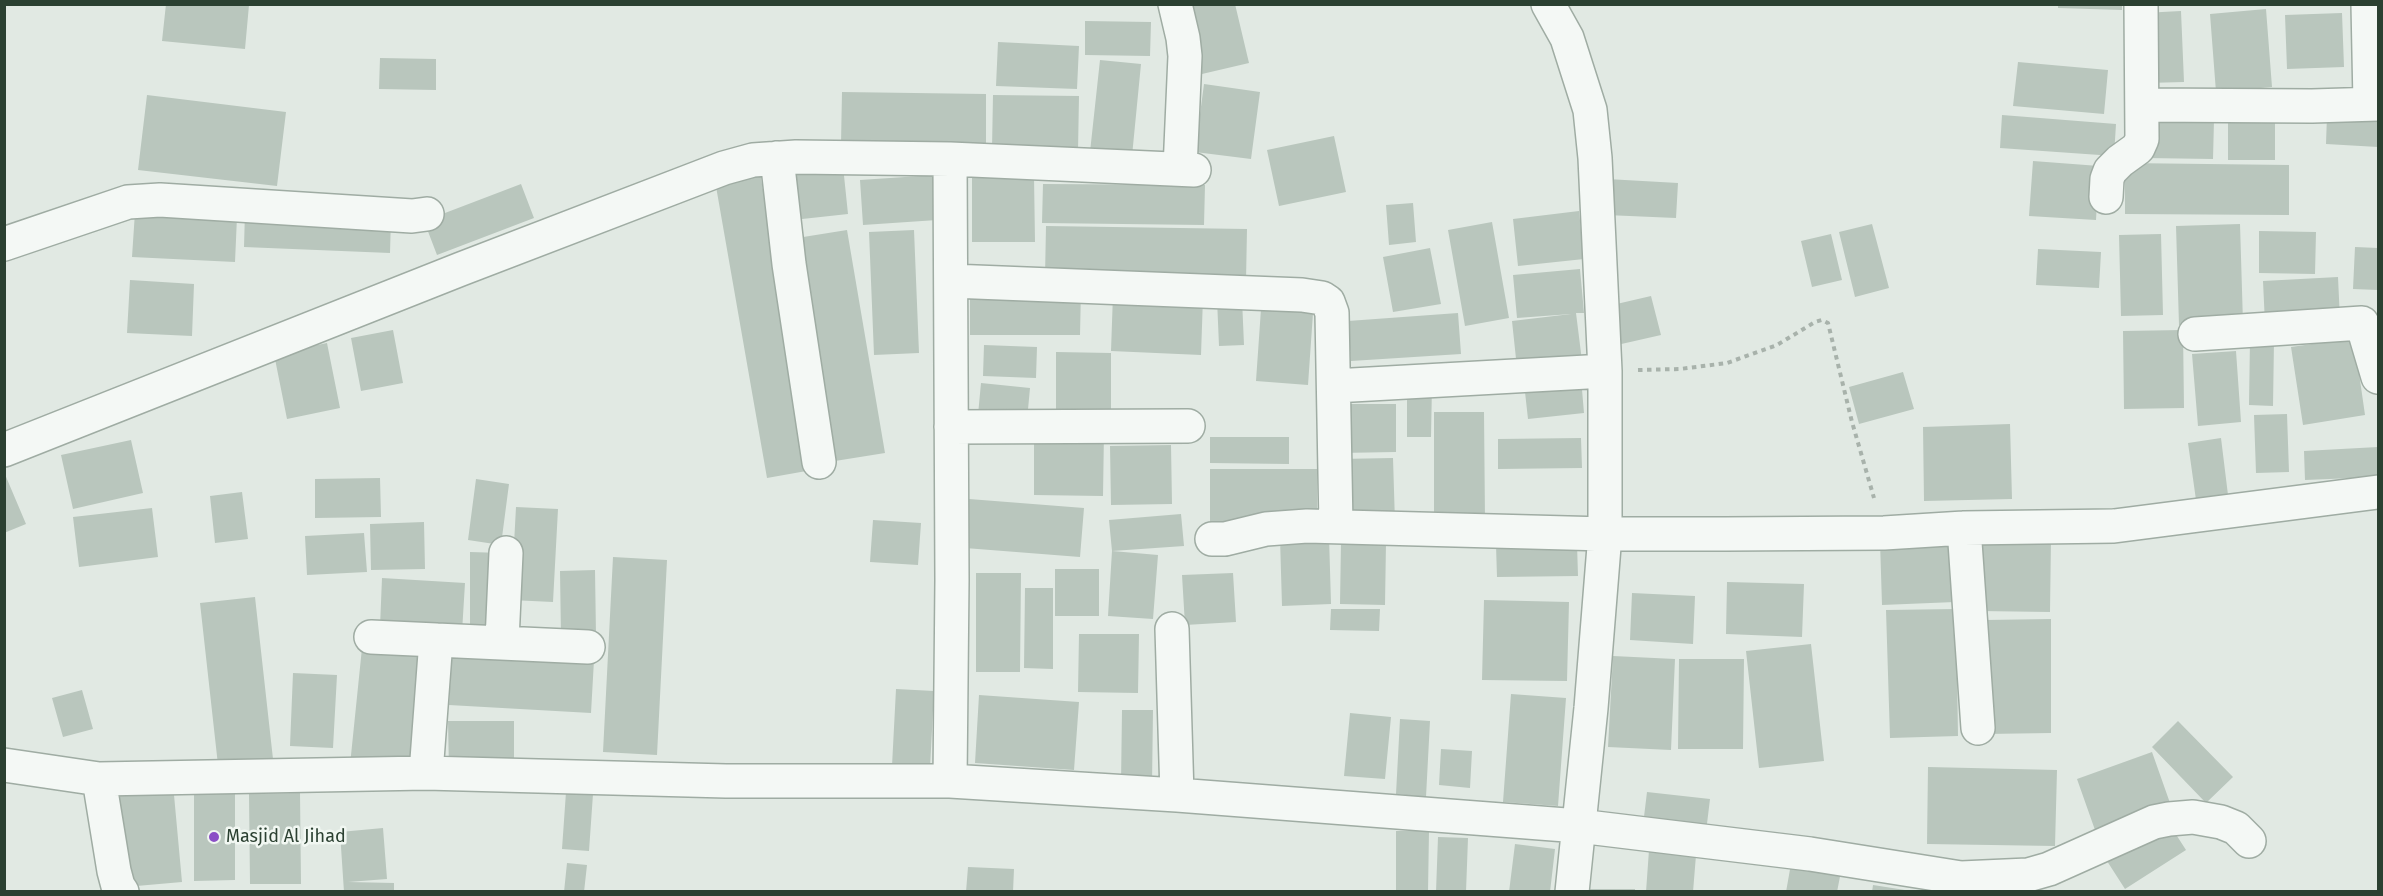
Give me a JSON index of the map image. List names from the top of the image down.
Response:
{
  "places": ["Masjid Al Jihad"]
}
